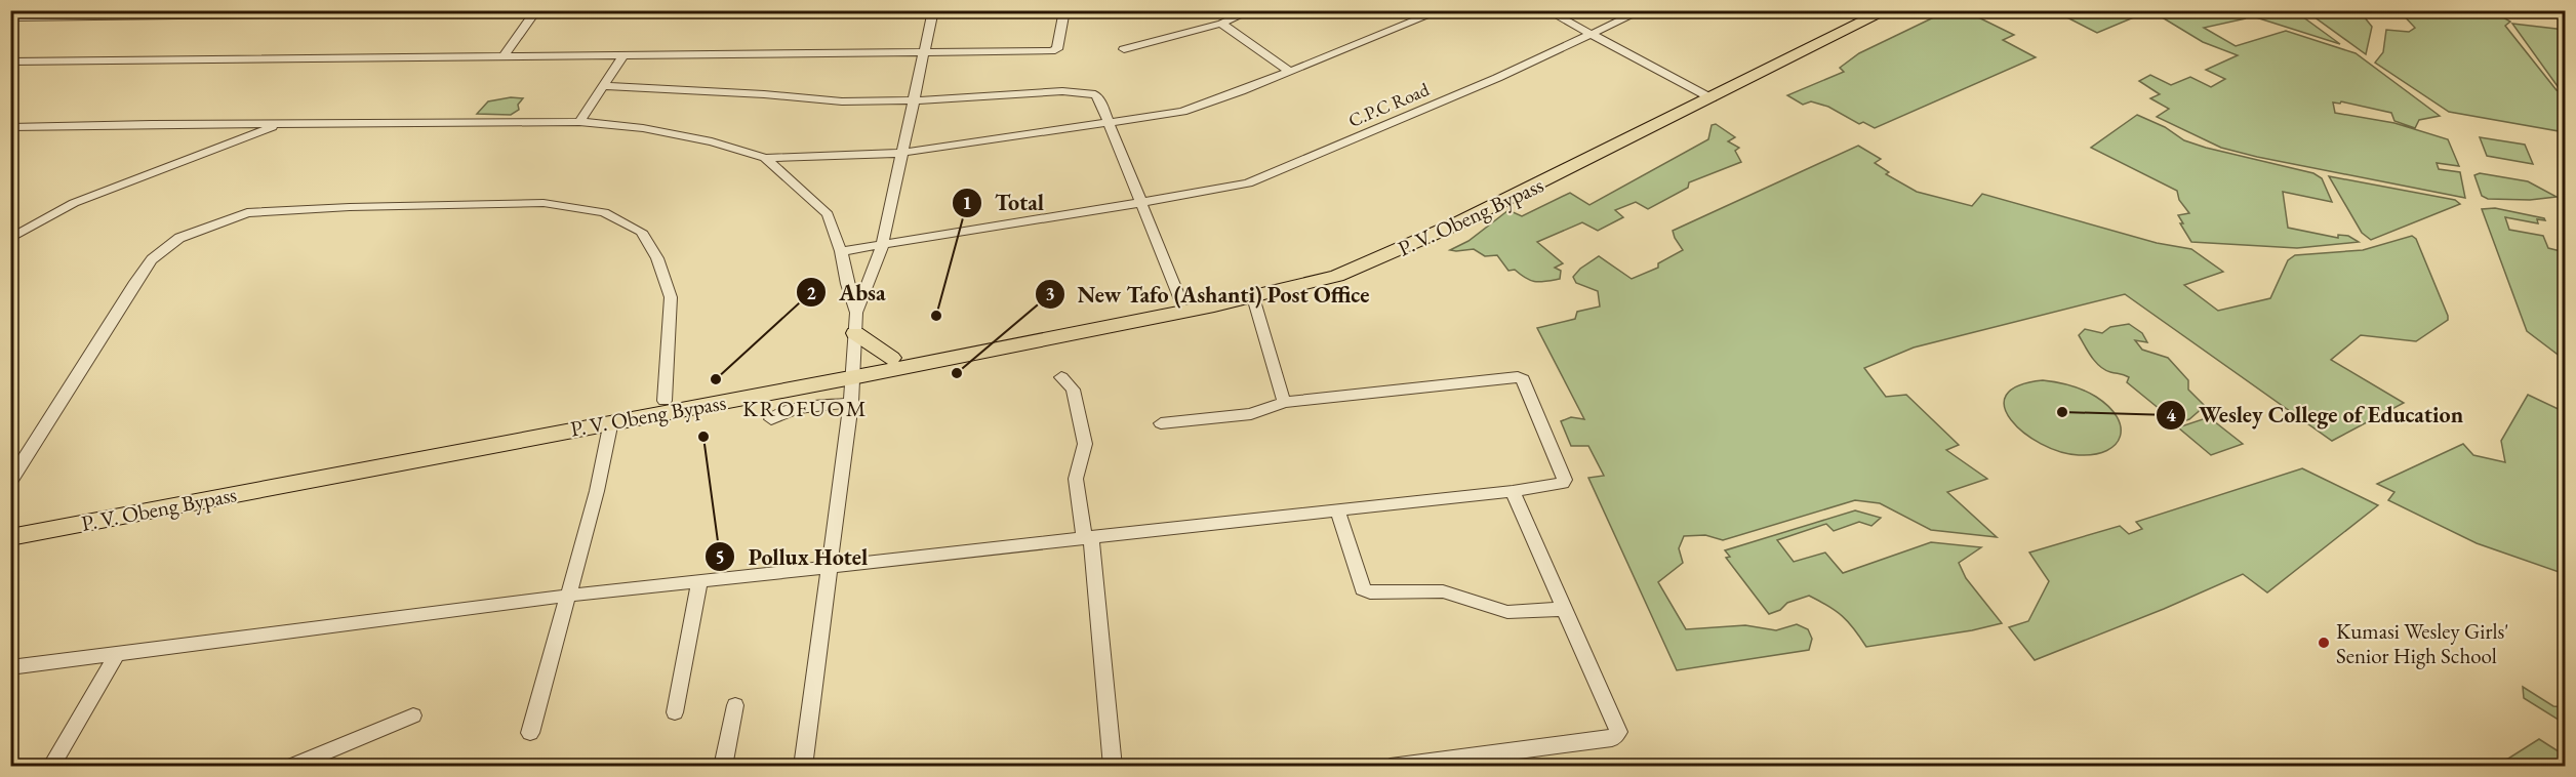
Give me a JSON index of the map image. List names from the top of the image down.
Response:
{
  "streets": {
    "highway": ["P. V. Obeng Bypass"],
    "street": ["C.P.C Road"]
  },
  "districts": ["KROFUOM"],
  "places": [
    "Total",
    "New Tafo (Ashanti) Post Office",
    "Absa",
    "Wesley College of Education",
    "Pollux Hotel",
    "Kumasi Wesley Girls' Senior High School"
  ]
}
